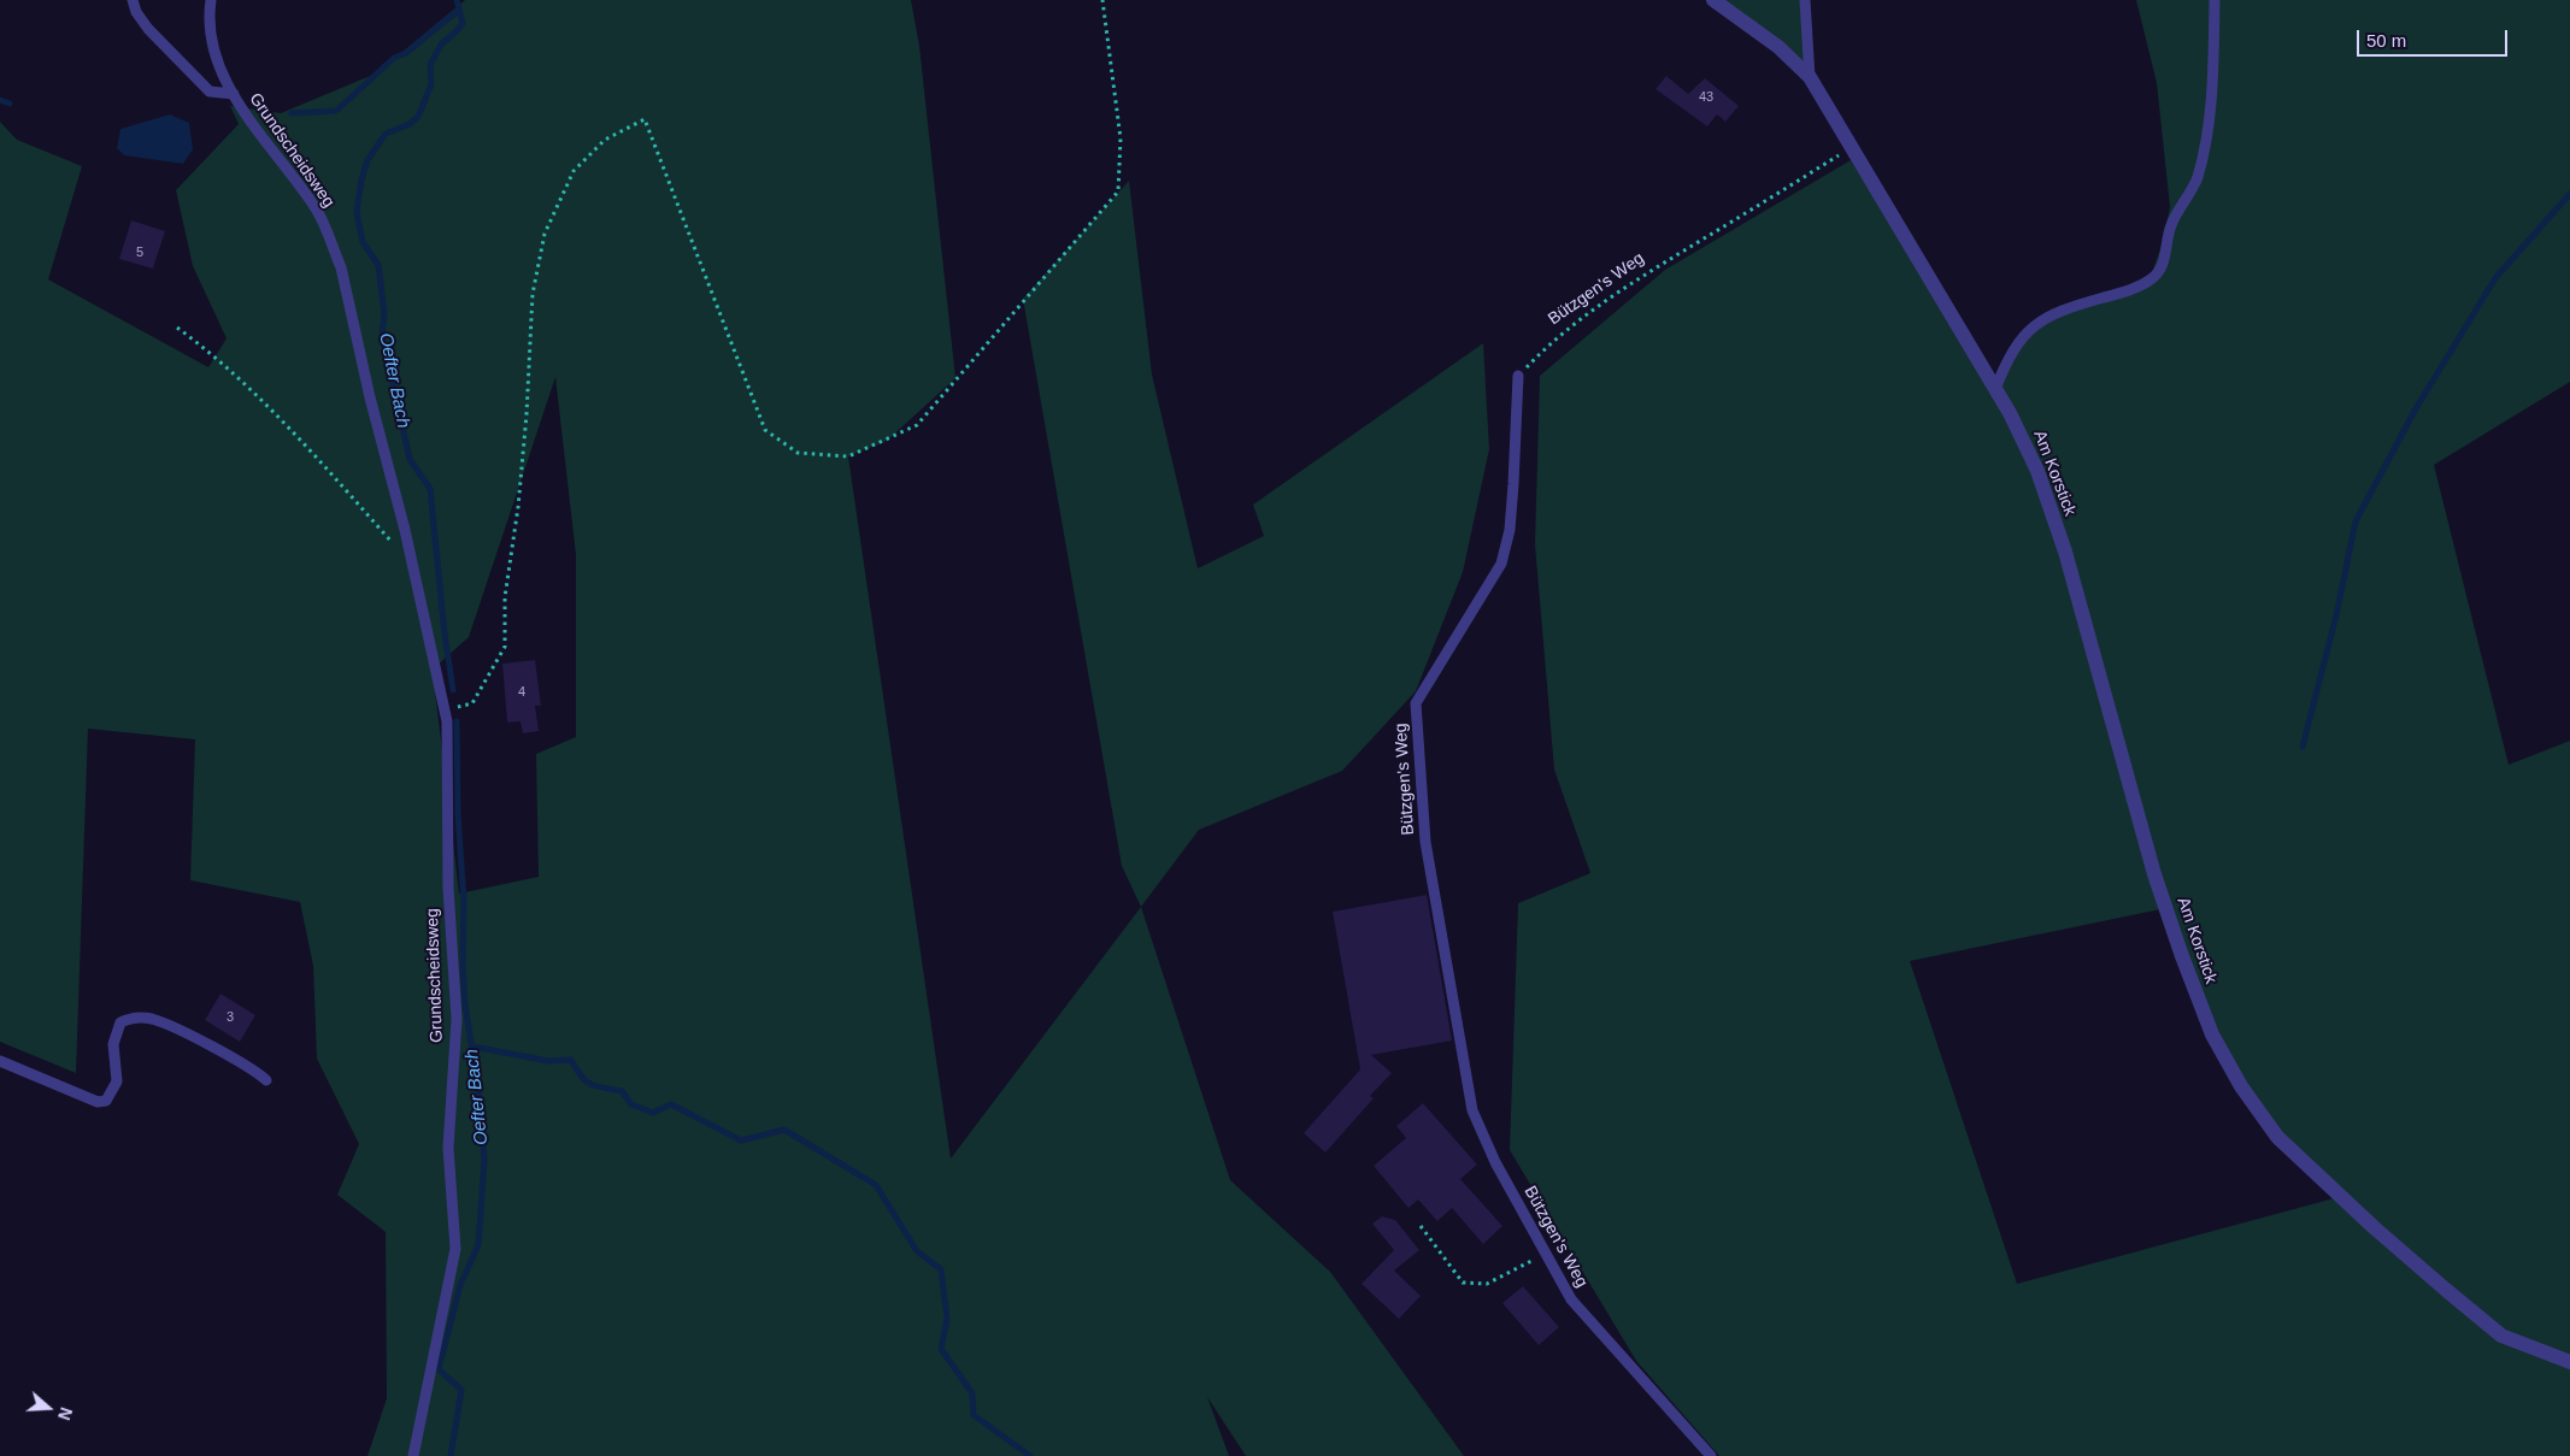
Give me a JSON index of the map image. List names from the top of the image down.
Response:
{
  "streets": {
    "street": ["Am Korstick"],
    "lane": ["Grundscheidsweg", "Bützgen's Weg"]
  },
  "crossings": [
    ["Bützgen's Weg", "Am Korstick"]
  ],
  "water": ["Oefter Bach"],
  "house_numbers": [
    "43",
    "5",
    "4",
    "3"
  ],
  "scale_bar": "50 m",
  "north": "right"
}
